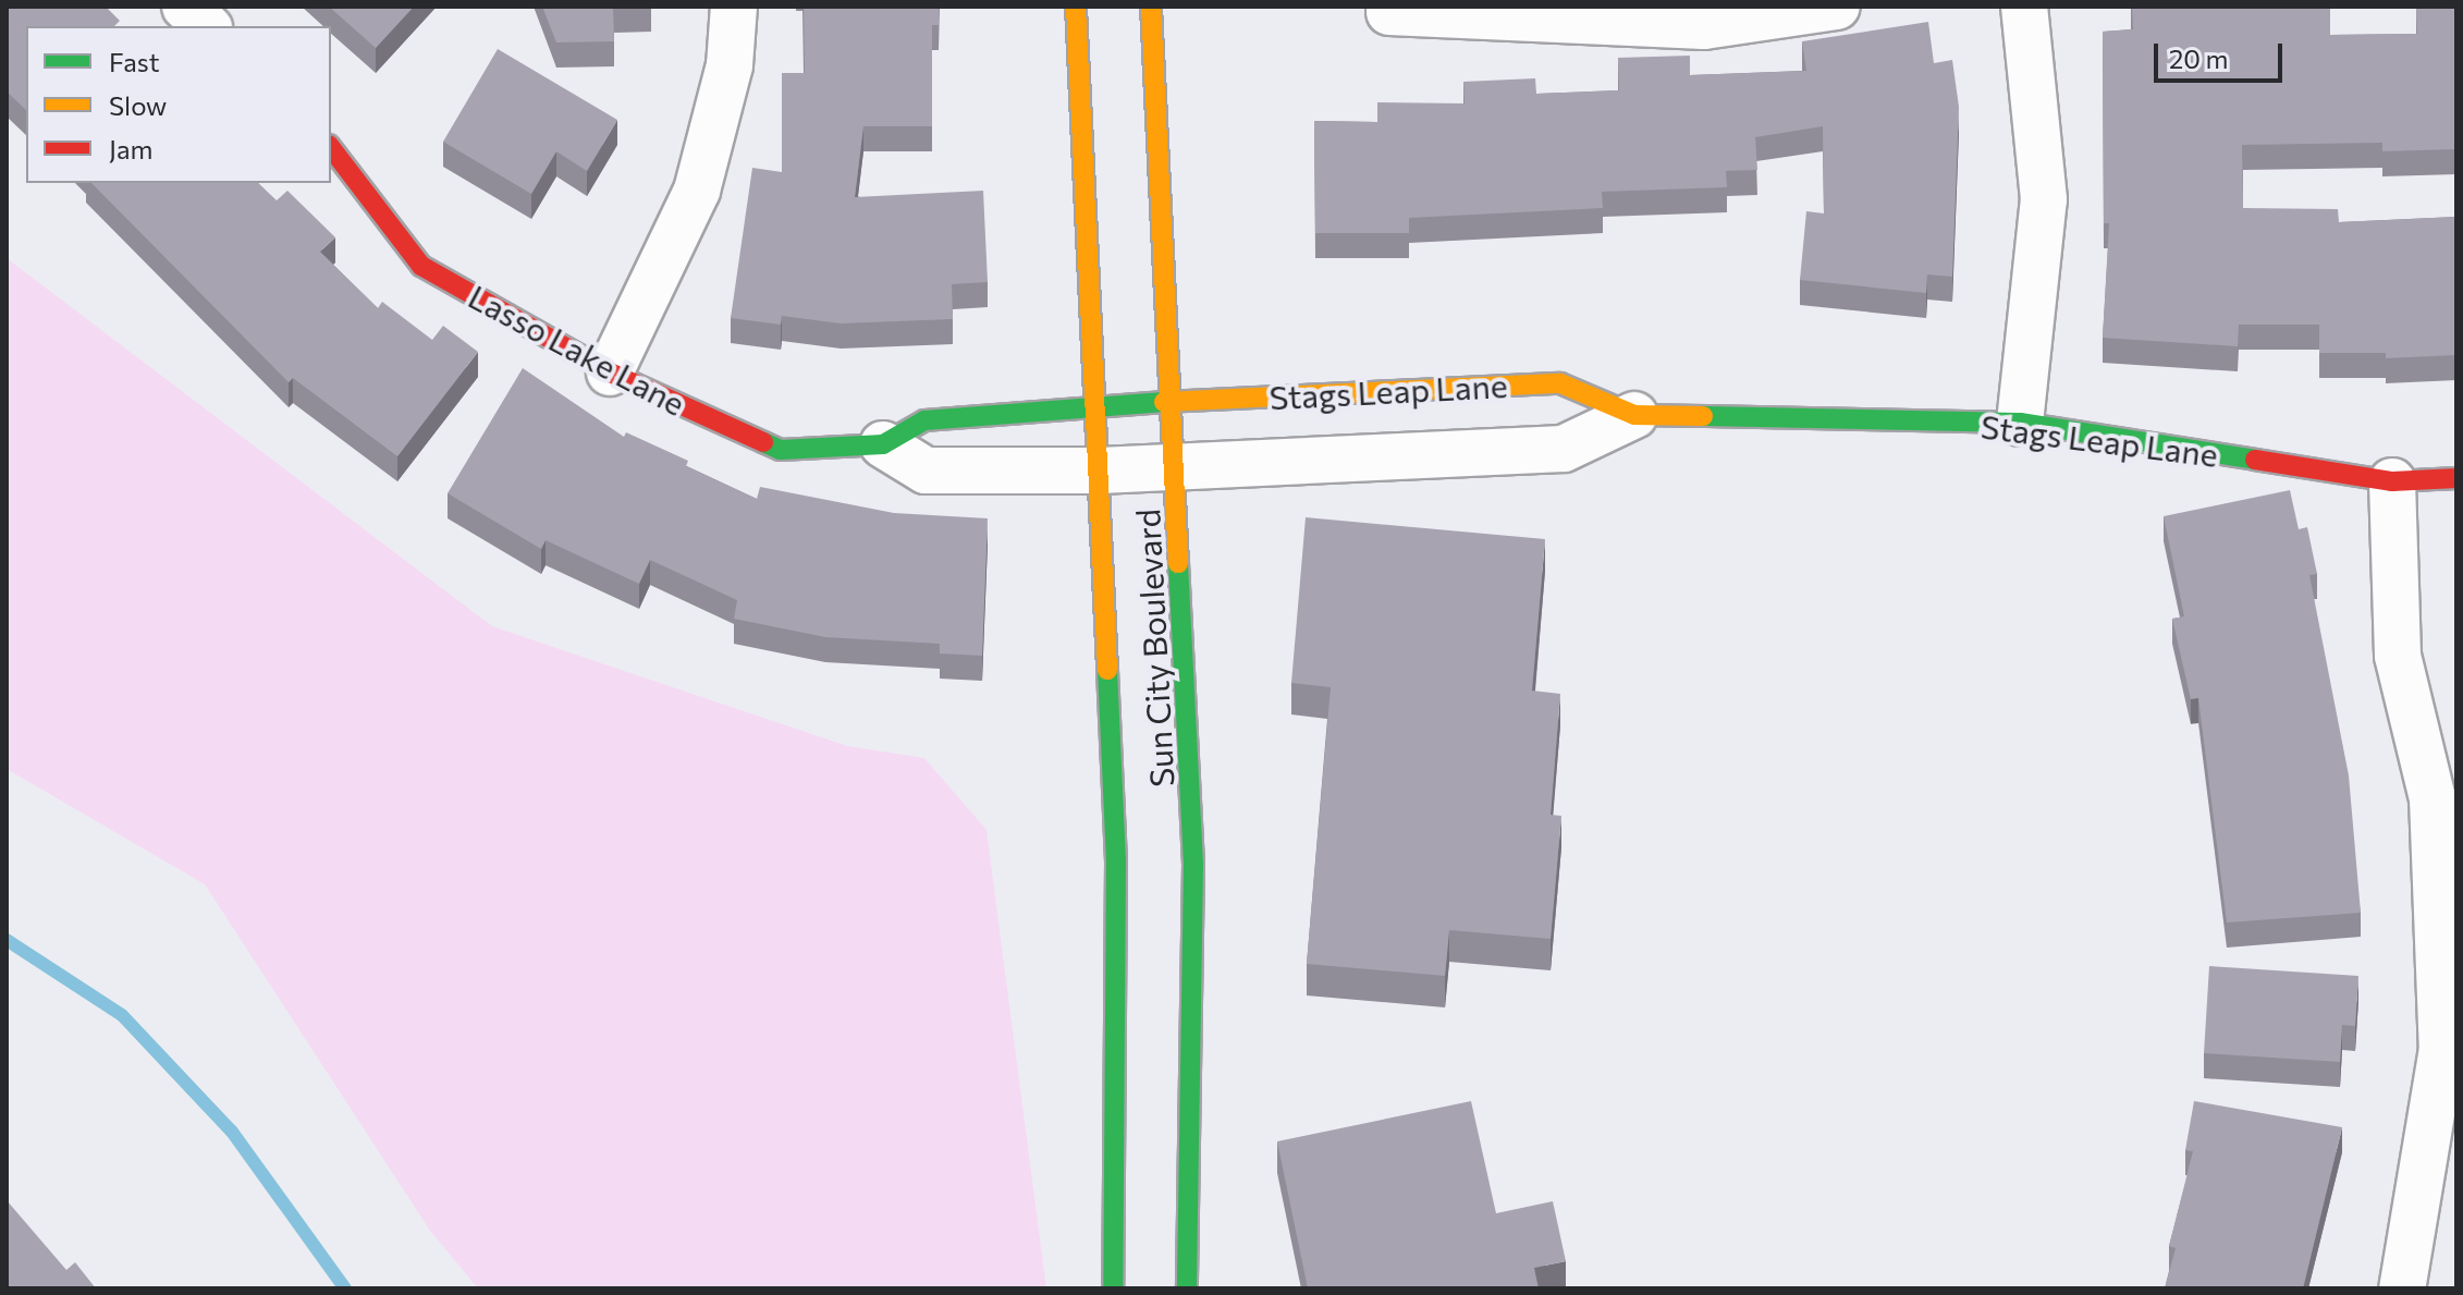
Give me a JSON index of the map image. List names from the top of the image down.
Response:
{
  "streets": {
    "street": ["Lasso Lake Lane", "Stags Leap Lane", "Sun City Boulevard"]
  },
  "crossings": [
    ["Lasso Lake Lane", "Stags Leap Lane"],
    ["Lasso Lake Lane", "Sun City Boulevard"],
    ["Stags Leap Lane", "Sun City Boulevard"]
  ],
  "legend": ["Fast", "Slow", "Jam"],
  "scale_bar": "20 m"
}
